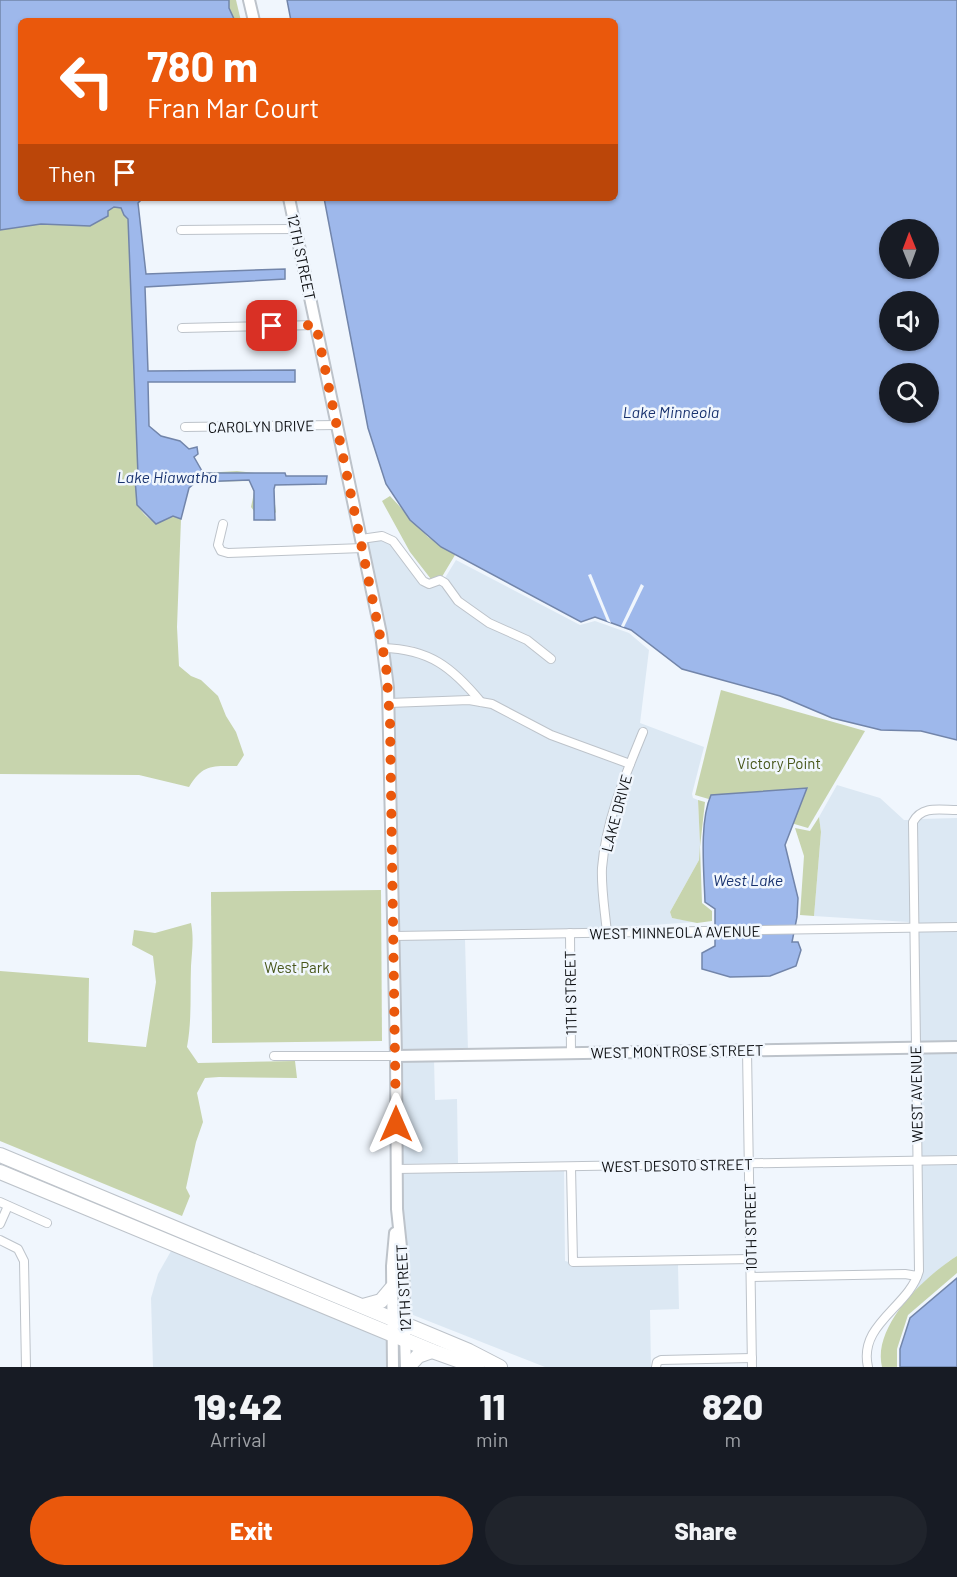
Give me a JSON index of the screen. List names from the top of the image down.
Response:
{
  "streets": {
    "main road": ["12TH STREET", "WEST MONTROSE STREET"],
    "street": [
      "CAROLYN DRIVE",
      "LAKE DRIVE",
      "WEST MINNEOLA AVENUE",
      "11TH STREET",
      "WEST AVENUE",
      "WEST DESOTO STREET",
      "10TH STREET"
    ]
  },
  "crossings": [
    ["12TH STREET", "CAROLYN DRIVE"],
    ["12TH STREET", "WEST MINNEOLA AVENUE"],
    ["12TH STREET", "WEST MONTROSE STREET"],
    ["12TH STREET", "WEST DESOTO STREET"],
    ["LAKE DRIVE", "WEST MINNEOLA AVENUE"],
    ["WEST MINNEOLA AVENUE", "11TH STREET"],
    ["WEST MINNEOLA AVENUE", "WEST AVENUE"],
    ["11TH STREET", "WEST MONTROSE STREET"],
    ["WEST MONTROSE STREET", "WEST AVENUE"],
    ["WEST MONTROSE STREET", "10TH STREET"],
    ["WEST AVENUE", "WEST DESOTO STREET"],
    ["WEST DESOTO STREET", "10TH STREET"]
  ],
  "water": ["Lake Minneola", "Lake Hiawatha", "West Lake"],
  "parks": ["Victory Point", "West Park"],
  "north": "top",
  "page": {
    "turn": ["780 m", "Fran Mar Court"],
    "then": "Then",
    "eta": [
      "19:42",
      "Arrival",
      "11",
      "min",
      "820",
      "m"
    ],
    "buttons": ["Exit", "Share"]
  }
}
